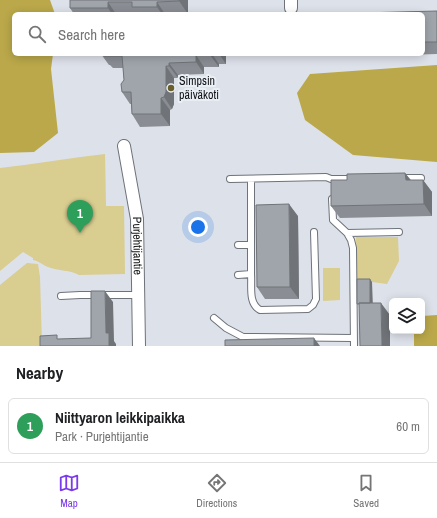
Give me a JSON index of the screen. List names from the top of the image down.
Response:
{
  "streets": {
    "street": ["Purjehtijantie"]
  },
  "places": ["Simpsin päiväkoti"],
  "page": {
    "search": "Search here",
    "pins": "1",
    "heading": "Nearby",
    "list": [
      {
        "mark": "1",
        "name": "Niittyaron leikkipaikka",
        "note": "Park · Purjehtijantie",
        "value": "60 m"
      }
    ],
    "nav": ["Map", "Directions", "Saved"]
  }
}
